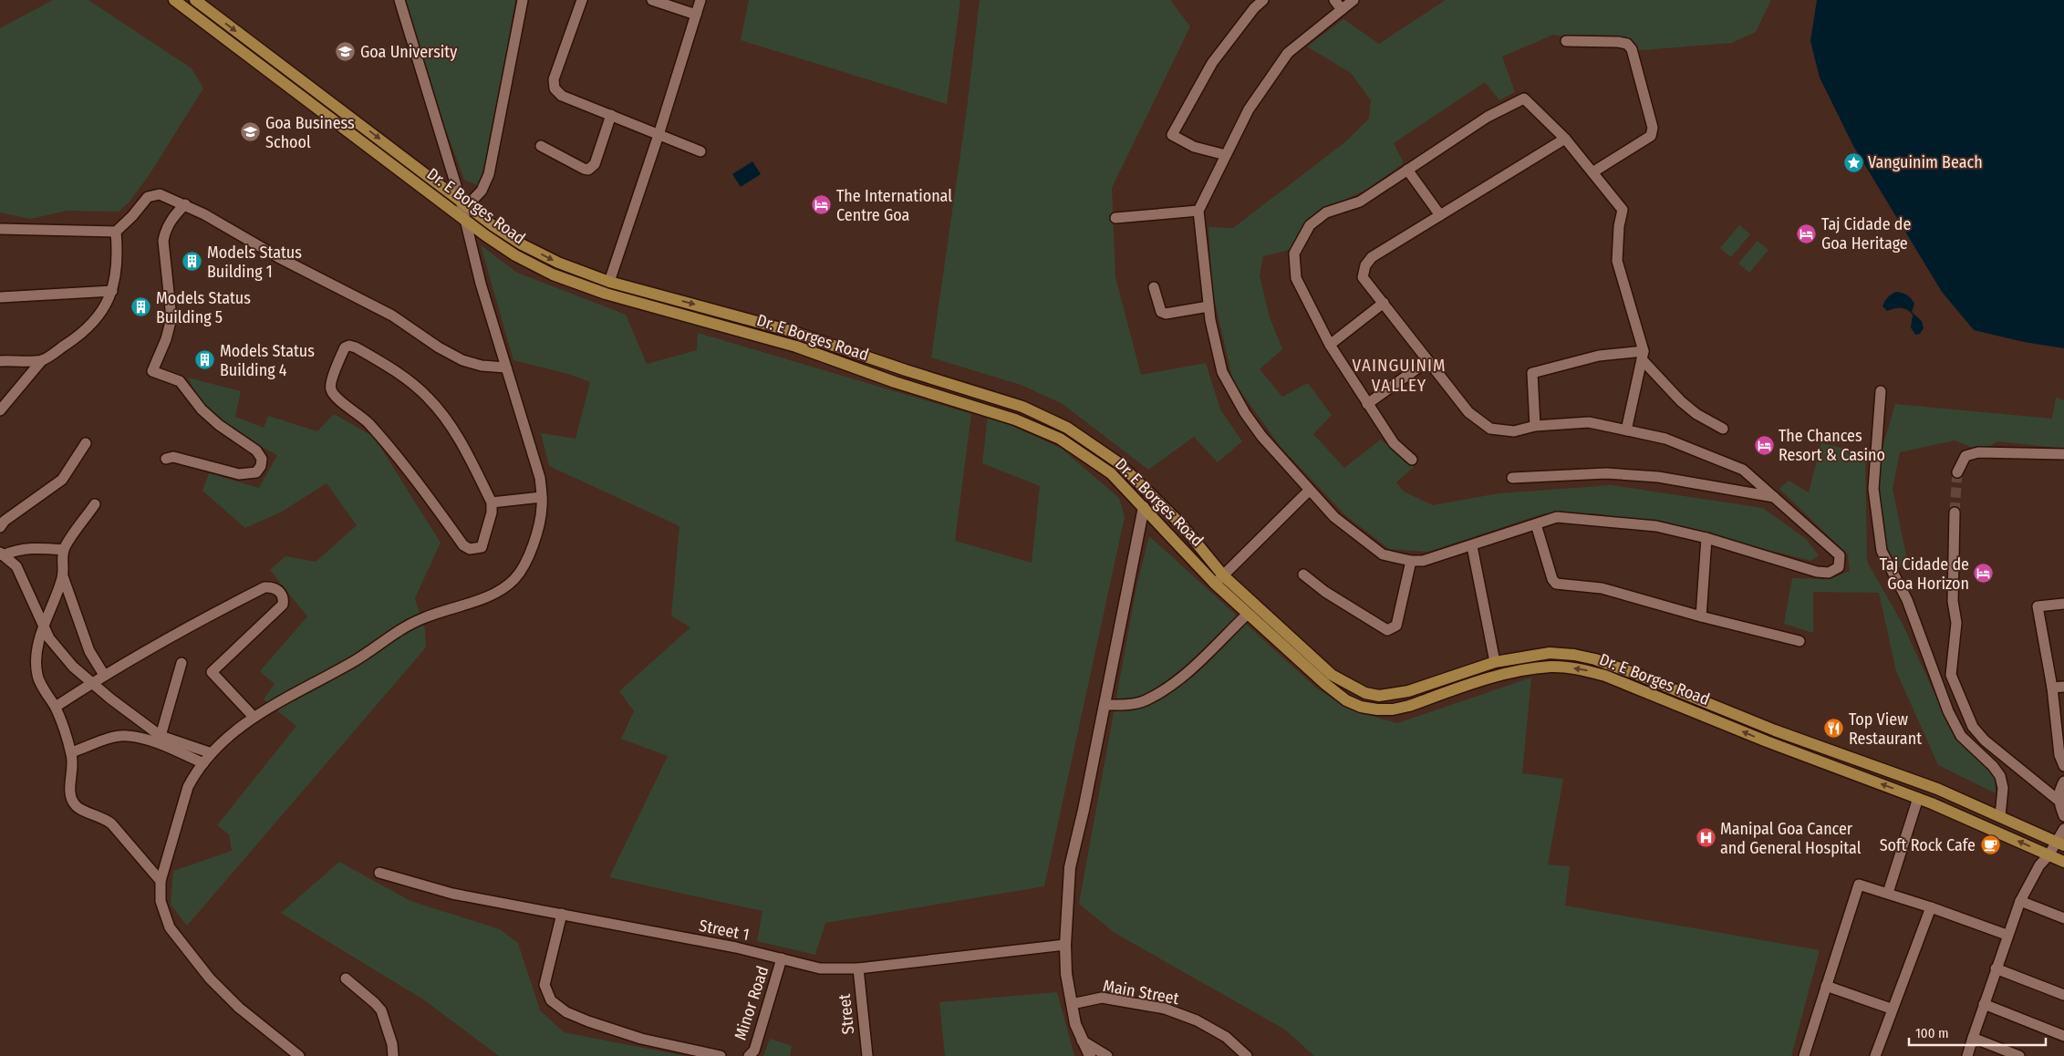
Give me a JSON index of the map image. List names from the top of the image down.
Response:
{
  "streets": {
    "main road": ["Dr. E Borges Road"],
    "street": [
      "Street 1",
      "Main Street",
      "Minor Road",
      "Street"
    ]
  },
  "crossings": [
    ["Street 1", "Minor Road"],
    ["Street 1", "Street"]
  ],
  "districts": ["VAINGUINIM VALLEY"],
  "places": {
    "school or university": ["Goa University", "Goa Business School"],
    "place": ["Vanguinim Beach"],
    "hotel": [
      "The International Centre Goa",
      "Taj Cidade de Goa Heritage",
      "The Chances Resort & Casino",
      "Taj Cidade de Goa Horizon"
    ],
    "building": ["Models Status Building 1", "Models Status Building 5", "Models Status Building 4"],
    "restaurant": ["Top View Restaurant"],
    "hospital": ["Manipal Goa Cancer and General Hospital"],
    "cafe": ["Soft Rock Cafe"]
  },
  "scale_bar": "100 m"
}
